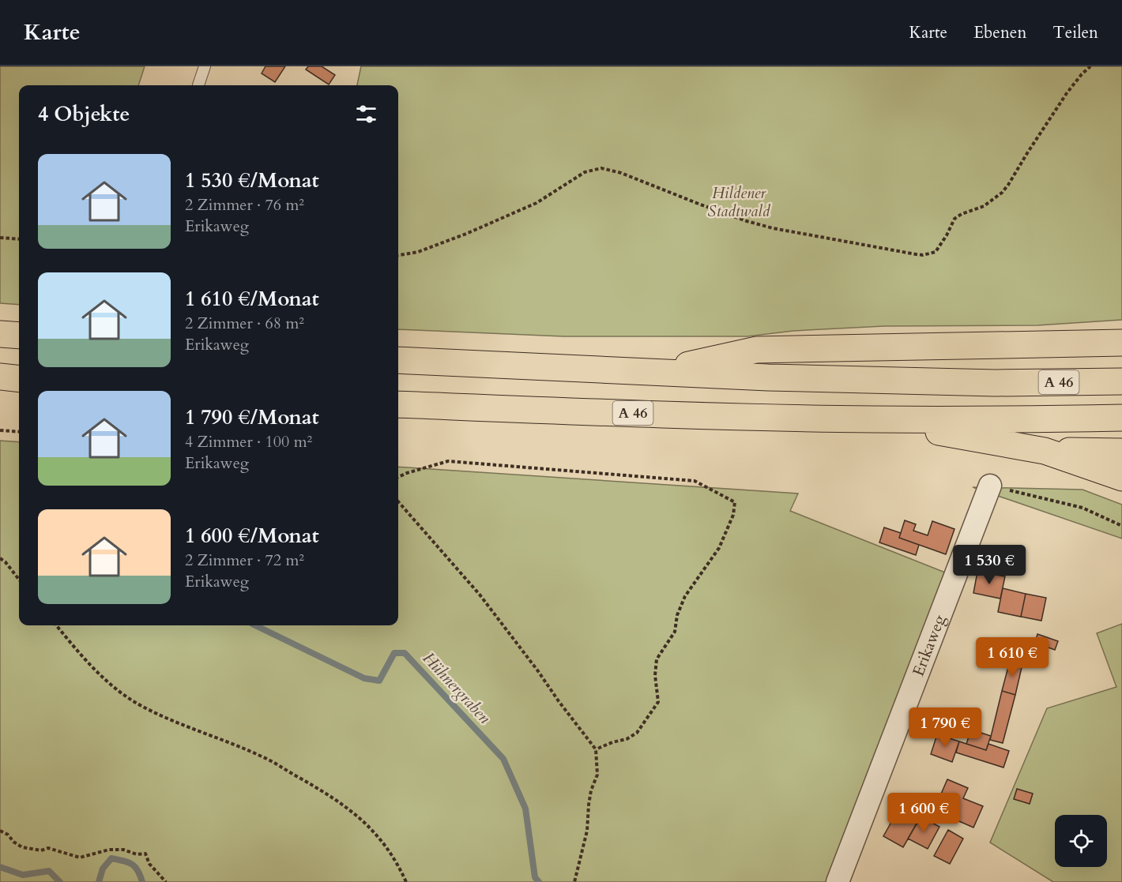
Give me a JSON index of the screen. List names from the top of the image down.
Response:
{
  "streets": {
    "highway": ["A 46"],
    "street": ["Erikaweg"]
  },
  "water": ["Hühnergraben"],
  "parks": ["Hildener Stadtwald"],
  "page": {
    "header": "Karte",
    "nav": ["Karte", "Ebenen", "Teilen"],
    "heading": "4 Objekte",
    "list": [
      {
        "name": "1 530 €/Monat",
        "note": "2 Zimmer · 76 m² · Erikaweg"
      },
      {
        "name": "1 610 €/Monat",
        "note": "2 Zimmer · 68 m² · Erikaweg"
      },
      {
        "name": "1 790 €/Monat",
        "note": "4 Zimmer · 100 m² · Erikaweg"
      },
      {
        "name": "1 600 €/Monat",
        "note": "2 Zimmer · 72 m² · Erikaweg"
      }
    ],
    "price": [
      "1 530 €",
      "1 610 €",
      "1 790 €",
      "1 600 €"
    ]
  }
}
